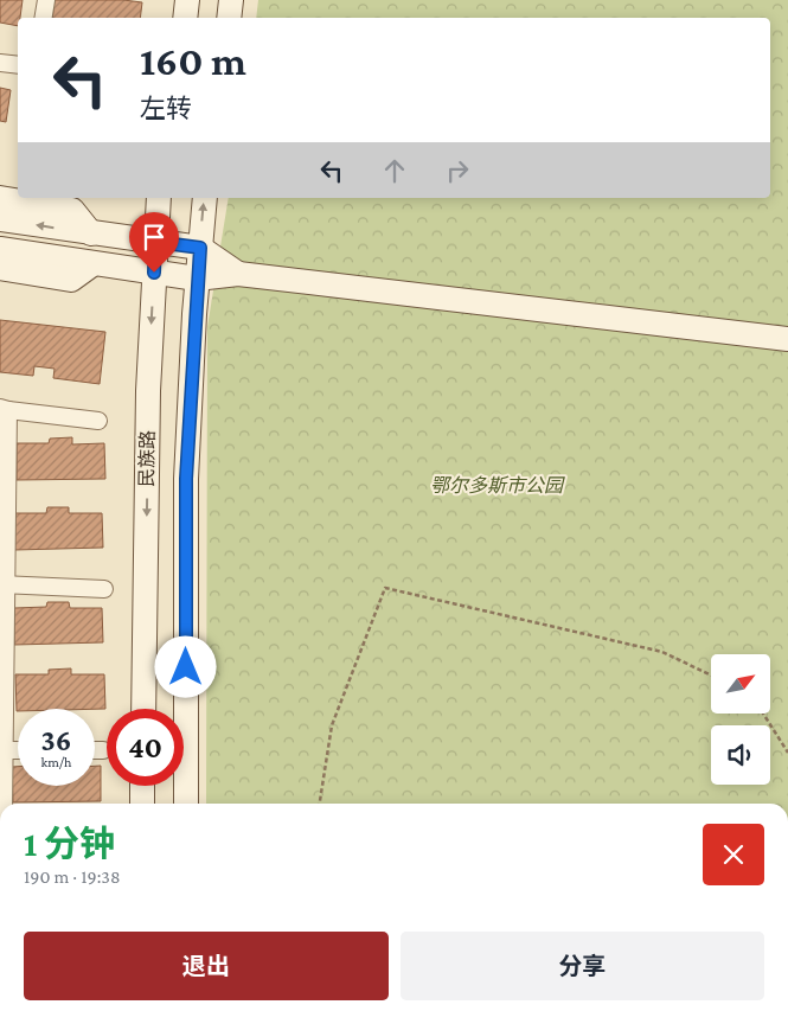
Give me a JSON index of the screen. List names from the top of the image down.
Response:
{
  "streets": {
    "street": ["民族路"]
  },
  "parks": ["鄂尔多斯市公园"],
  "north": "top right",
  "page": {
    "turn": ["160 m", "左转"],
    "speed": "36 km/h",
    "limit": "40",
    "heading": ["1 分钟", "190 m · 19:38"],
    "buttons": ["退出", "分享"]
  }
}
